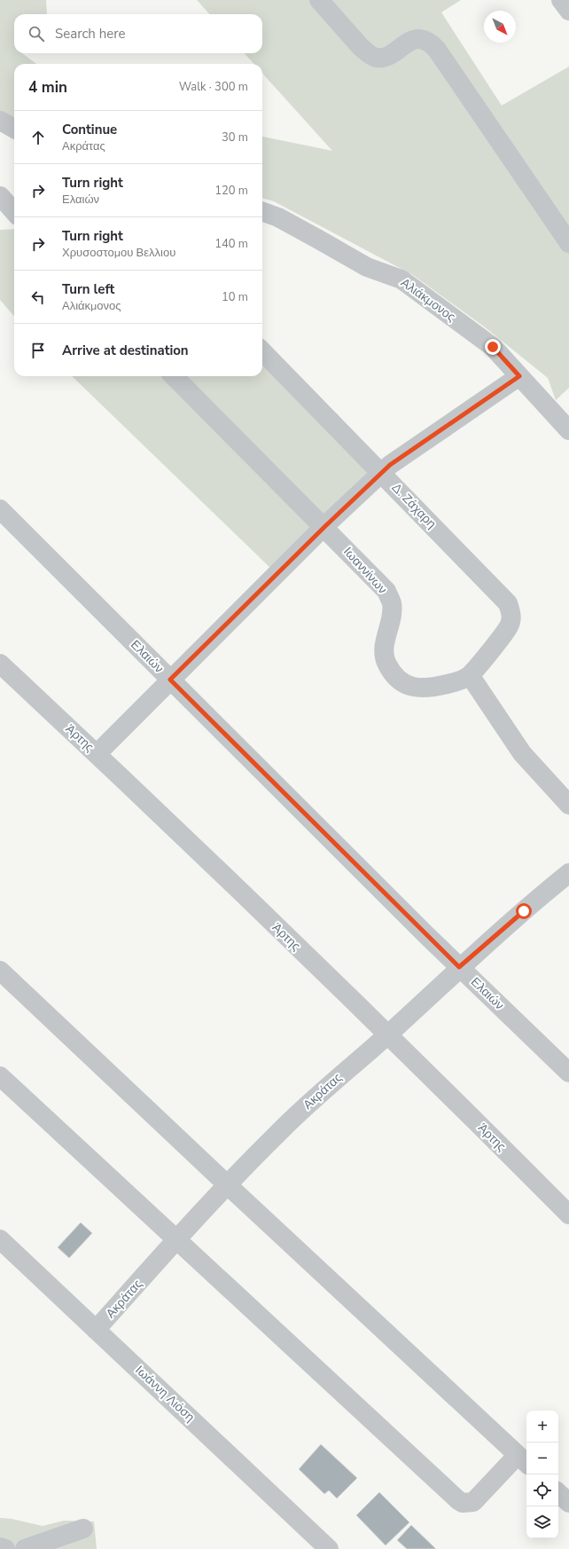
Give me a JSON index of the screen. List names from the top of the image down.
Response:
{
  "streets": {
    "street": [
      "Αλιάκμονος",
      "Δ. Ζάχαρη",
      "Ιωαννίνων",
      "Ελαιών",
      "Άρτης",
      "Ακράτας",
      "Ιωάννη Λιόση"
    ]
  },
  "crossings": [
    ["Δ. Ζάχαρη", "Ιωαννίνων"],
    ["Ελαιών", "Ακράτας"],
    ["Άρτης", "Ακράτας"],
    ["Ακράτας", "Ιωάννη Λιόση"]
  ],
  "north": "bottom right",
  "page": {
    "search": "Search here",
    "heading": ["4 min", "Walk · 300 m"],
    "list": [
      ["Continue", "Ακράτας", "30 m"],
      ["Turn right", "Ελαιών", "120 m"],
      ["Turn right", "Χρυσοστομου Βελλιου", "140 m"],
      ["Turn left", "Αλιάκμονος", "10 m"],
      "Arrive at destination"
    ],
    "map_buttons": ["+", "−"]
  }
}
